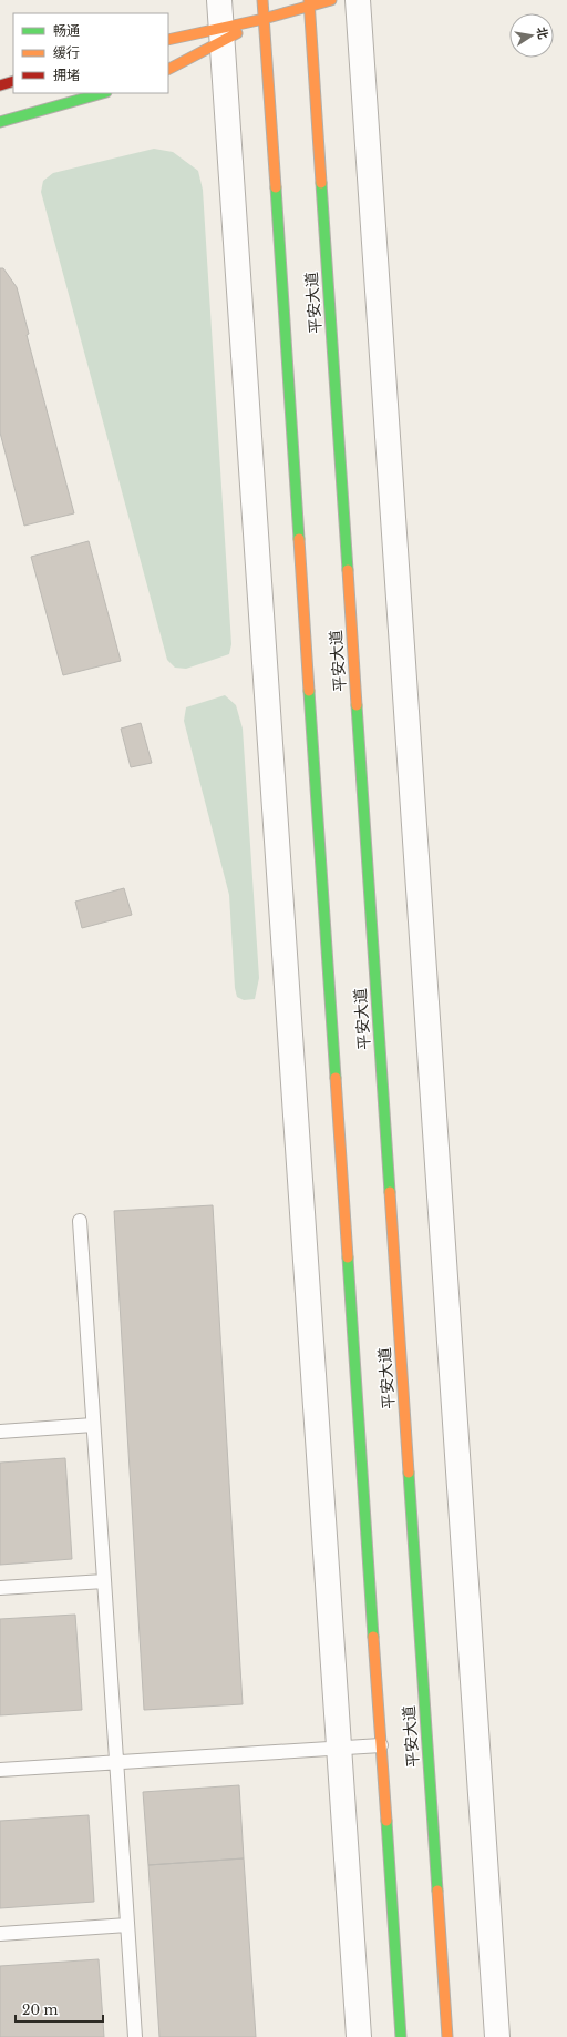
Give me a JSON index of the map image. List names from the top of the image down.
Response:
{
  "streets": {
    "main road": ["平安大道"]
  },
  "legend": ["畅通", "缓行", "拥堵"],
  "scale_bar": "20 m",
  "north": "right"
}
